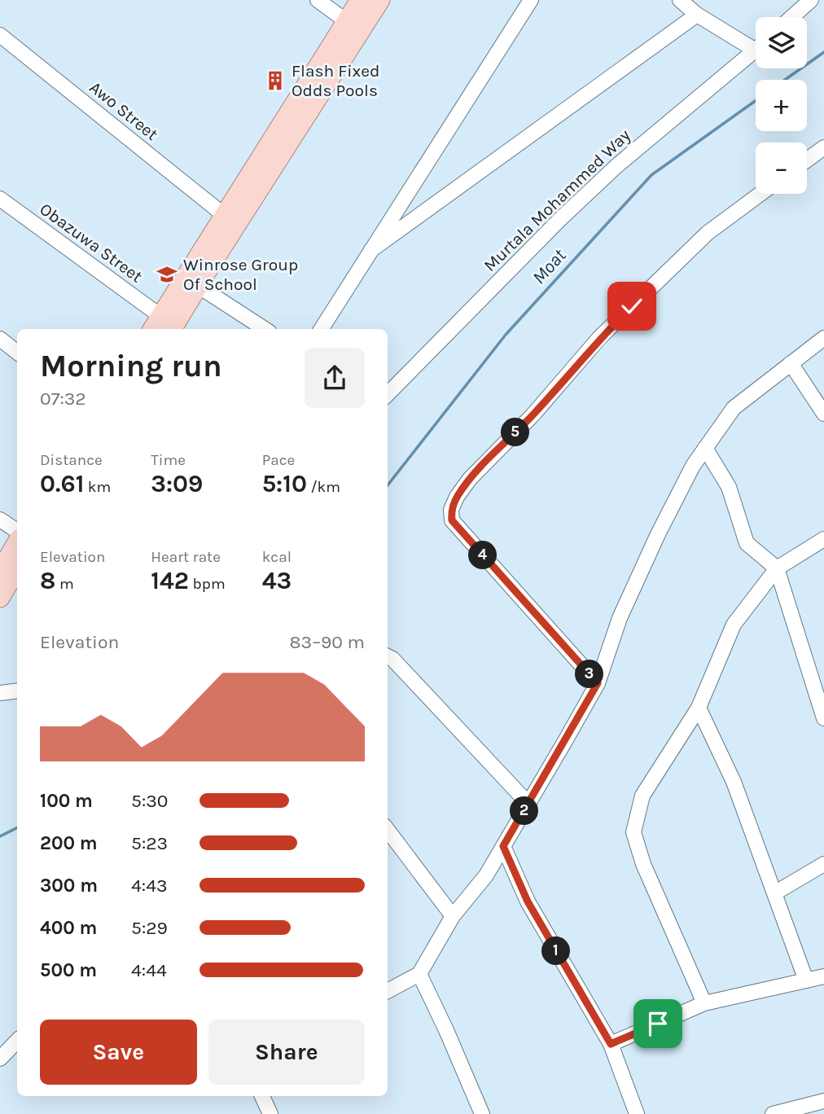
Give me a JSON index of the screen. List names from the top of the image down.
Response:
{
  "streets": {
    "street": ["Awo Street", "Murtala Mohammed Way", "Obazuwa Street"]
  },
  "water": ["Moat"],
  "places": {
    "building": ["Flash Fixed Odds Pools"],
    "school or university": ["Winrose Group Of School"]
  },
  "page": {
    "map_buttons": ["+", "−"],
    "heading": ["Morning run", "07:32"],
    "pins": [
      "5",
      "4",
      "3",
      "2",
      "1"
    ],
    "stats": [
      ["Distance", "0.61 km"],
      ["Time", "3:09"],
      ["Pace", "5:10 /km"],
      ["Elevation", "8 m"],
      ["Heart rate", "142 bpm"],
      ["kcal", "43"]
    ],
    "chart": ["Elevation", "83–90 m"],
    "list": [
      {
        "name": "100 m",
        "note": "5:30"
      },
      {
        "name": "200 m",
        "note": "5:23"
      },
      {
        "name": "300 m",
        "note": "4:43"
      },
      {
        "name": "400 m",
        "note": "5:29"
      },
      {
        "name": "500 m",
        "note": "4:44"
      }
    ],
    "buttons": ["Save", "Share"]
  }
}
